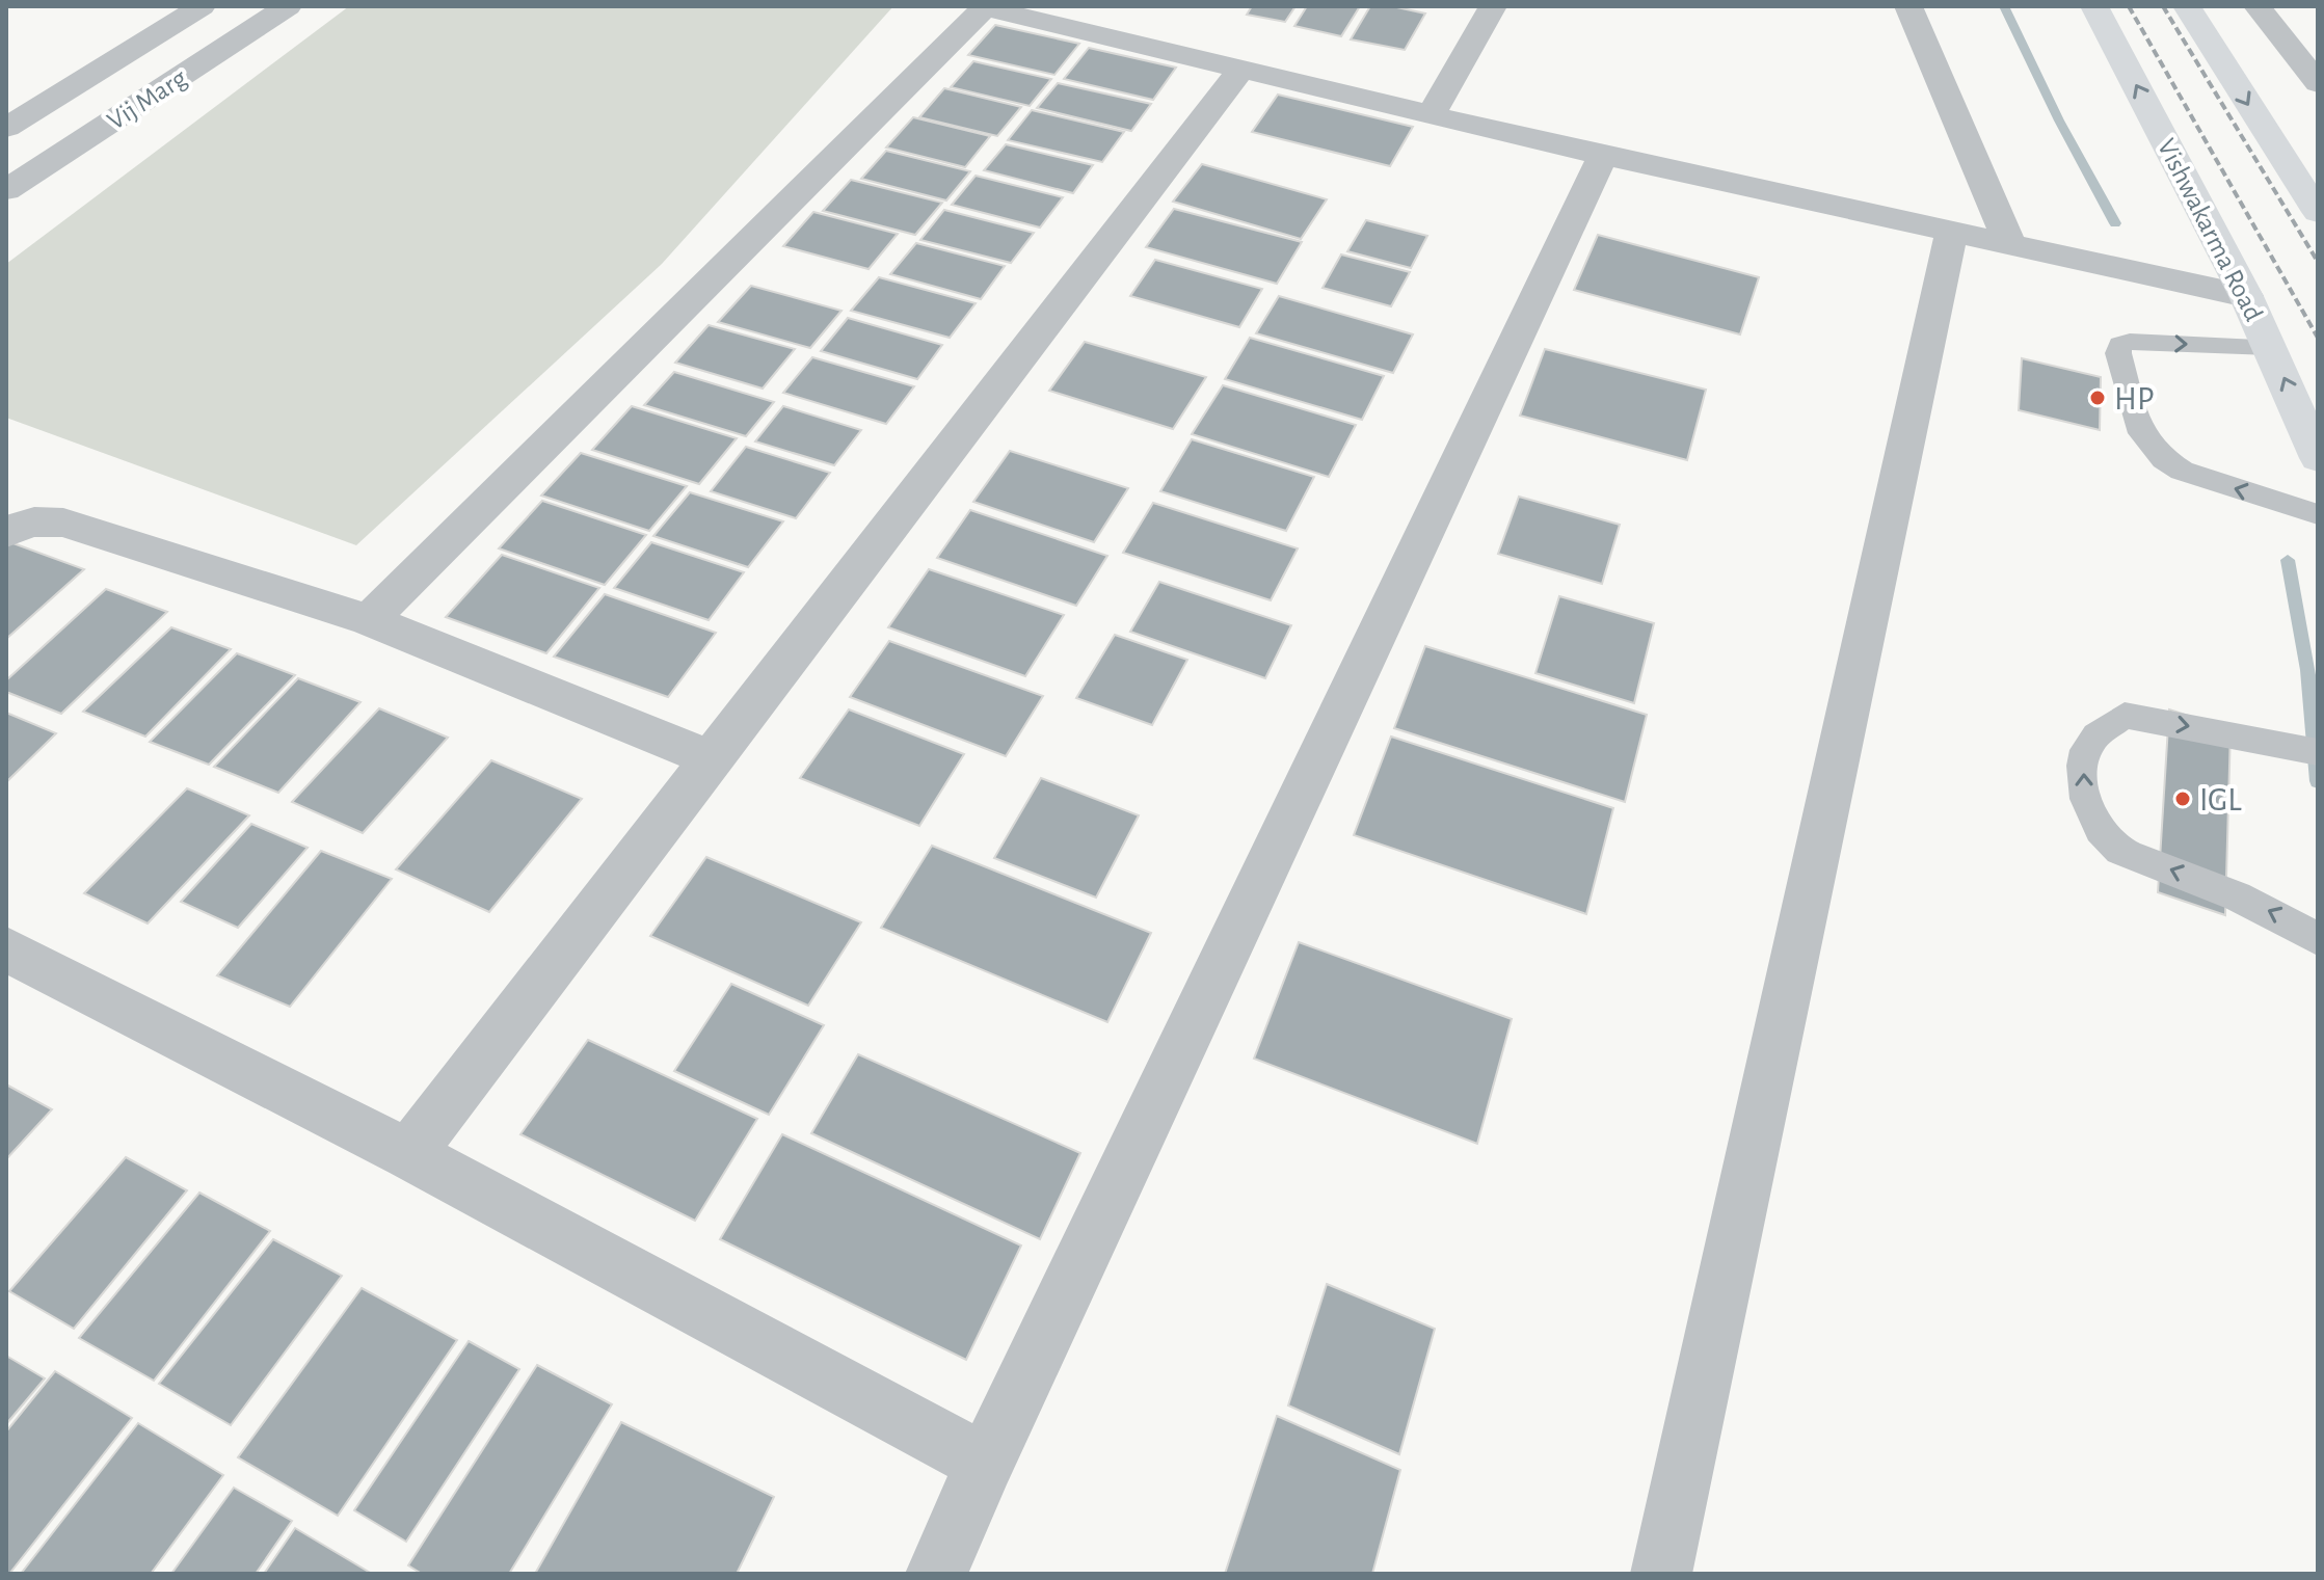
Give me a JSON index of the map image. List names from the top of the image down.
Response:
{
  "streets": {
    "main road": ["Vishwakarma Road"],
    "street": ["Vij Marg"]
  },
  "places": ["HP", "IGL"]
}
